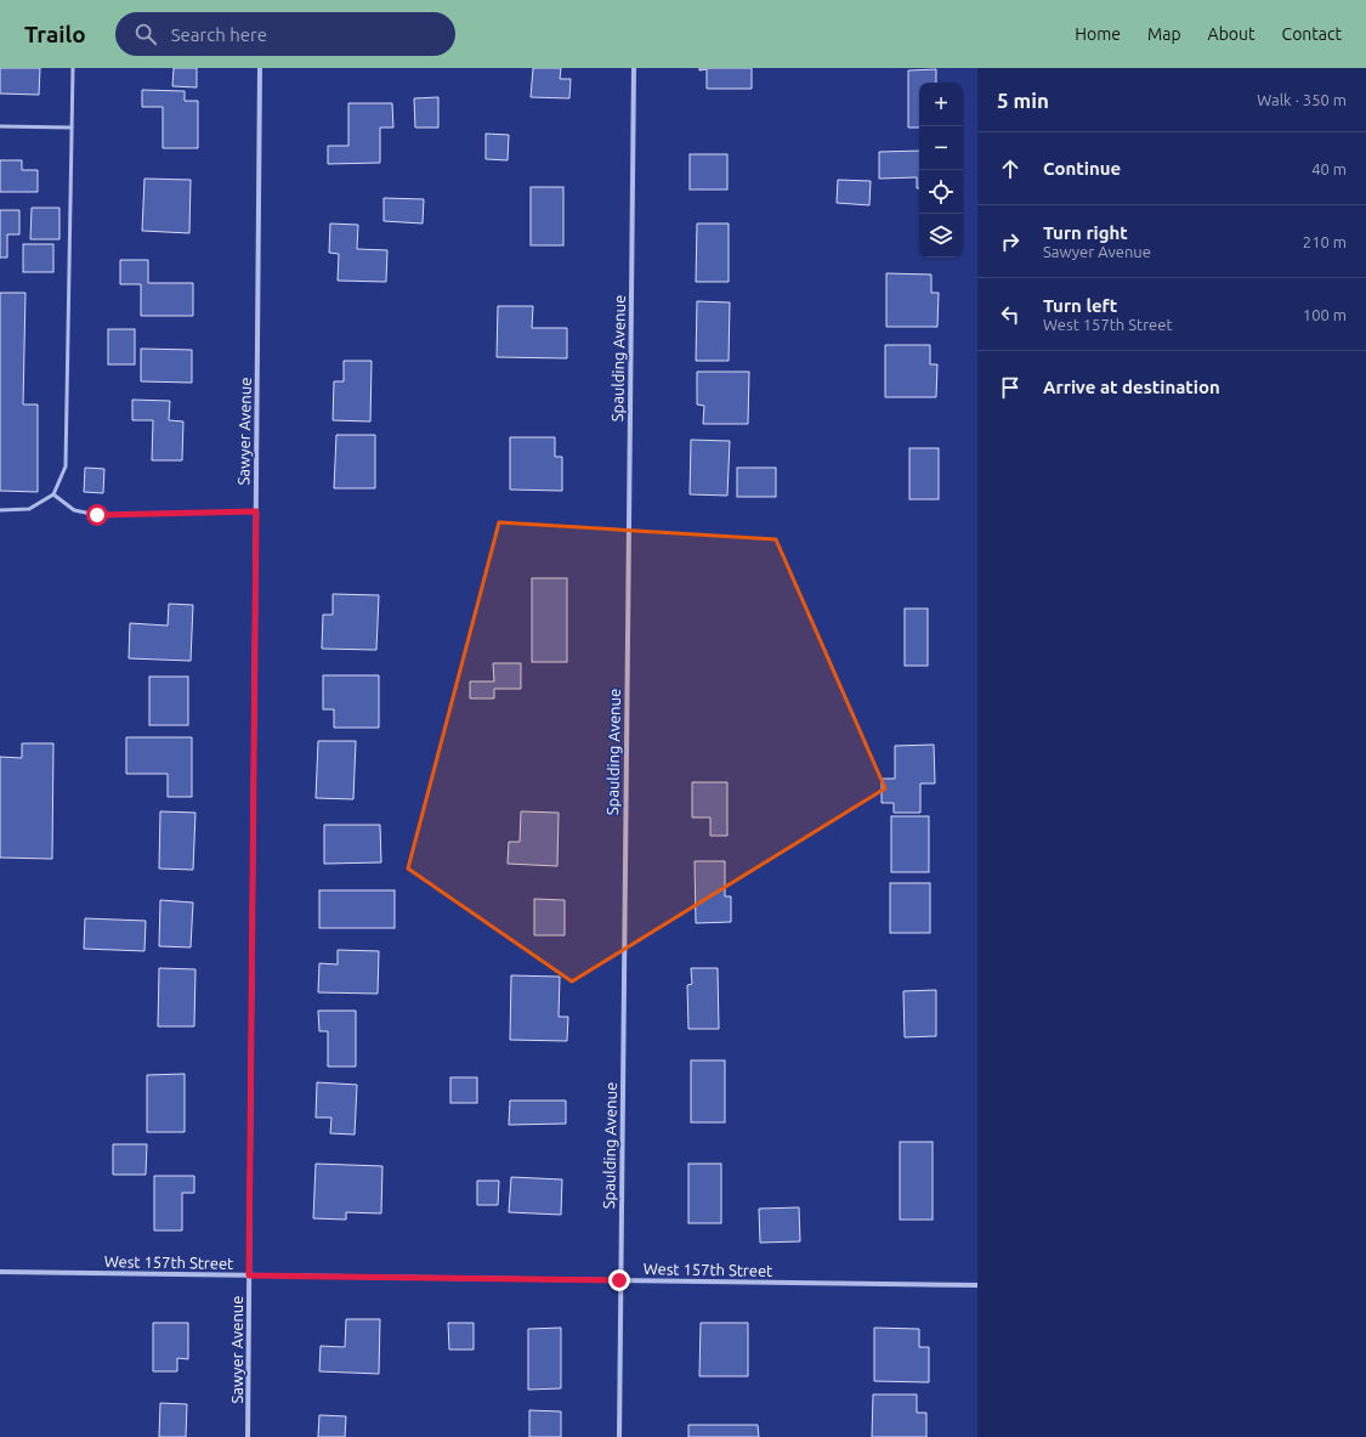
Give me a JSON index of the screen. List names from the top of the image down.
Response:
{
  "streets": {
    "street": ["Spaulding Avenue", "Sawyer Avenue", "West 157th Street"]
  },
  "crossings": [
    ["Spaulding Avenue", "West 157th Street"],
    ["Sawyer Avenue", "West 157th Street"]
  ],
  "page": {
    "header": "Trailo",
    "search": "Search here",
    "nav": [
      "Home",
      "Map",
      "About",
      "Contact"
    ],
    "heading": ["5 min", "Walk · 350 m"],
    "map_buttons": ["+", "−"],
    "list": [
      ["Continue", "40 m"],
      ["Turn right", "Sawyer Avenue", "210 m"],
      ["Turn left", "West 157th Street", "100 m"],
      "Arrive at destination"
    ]
  }
}
